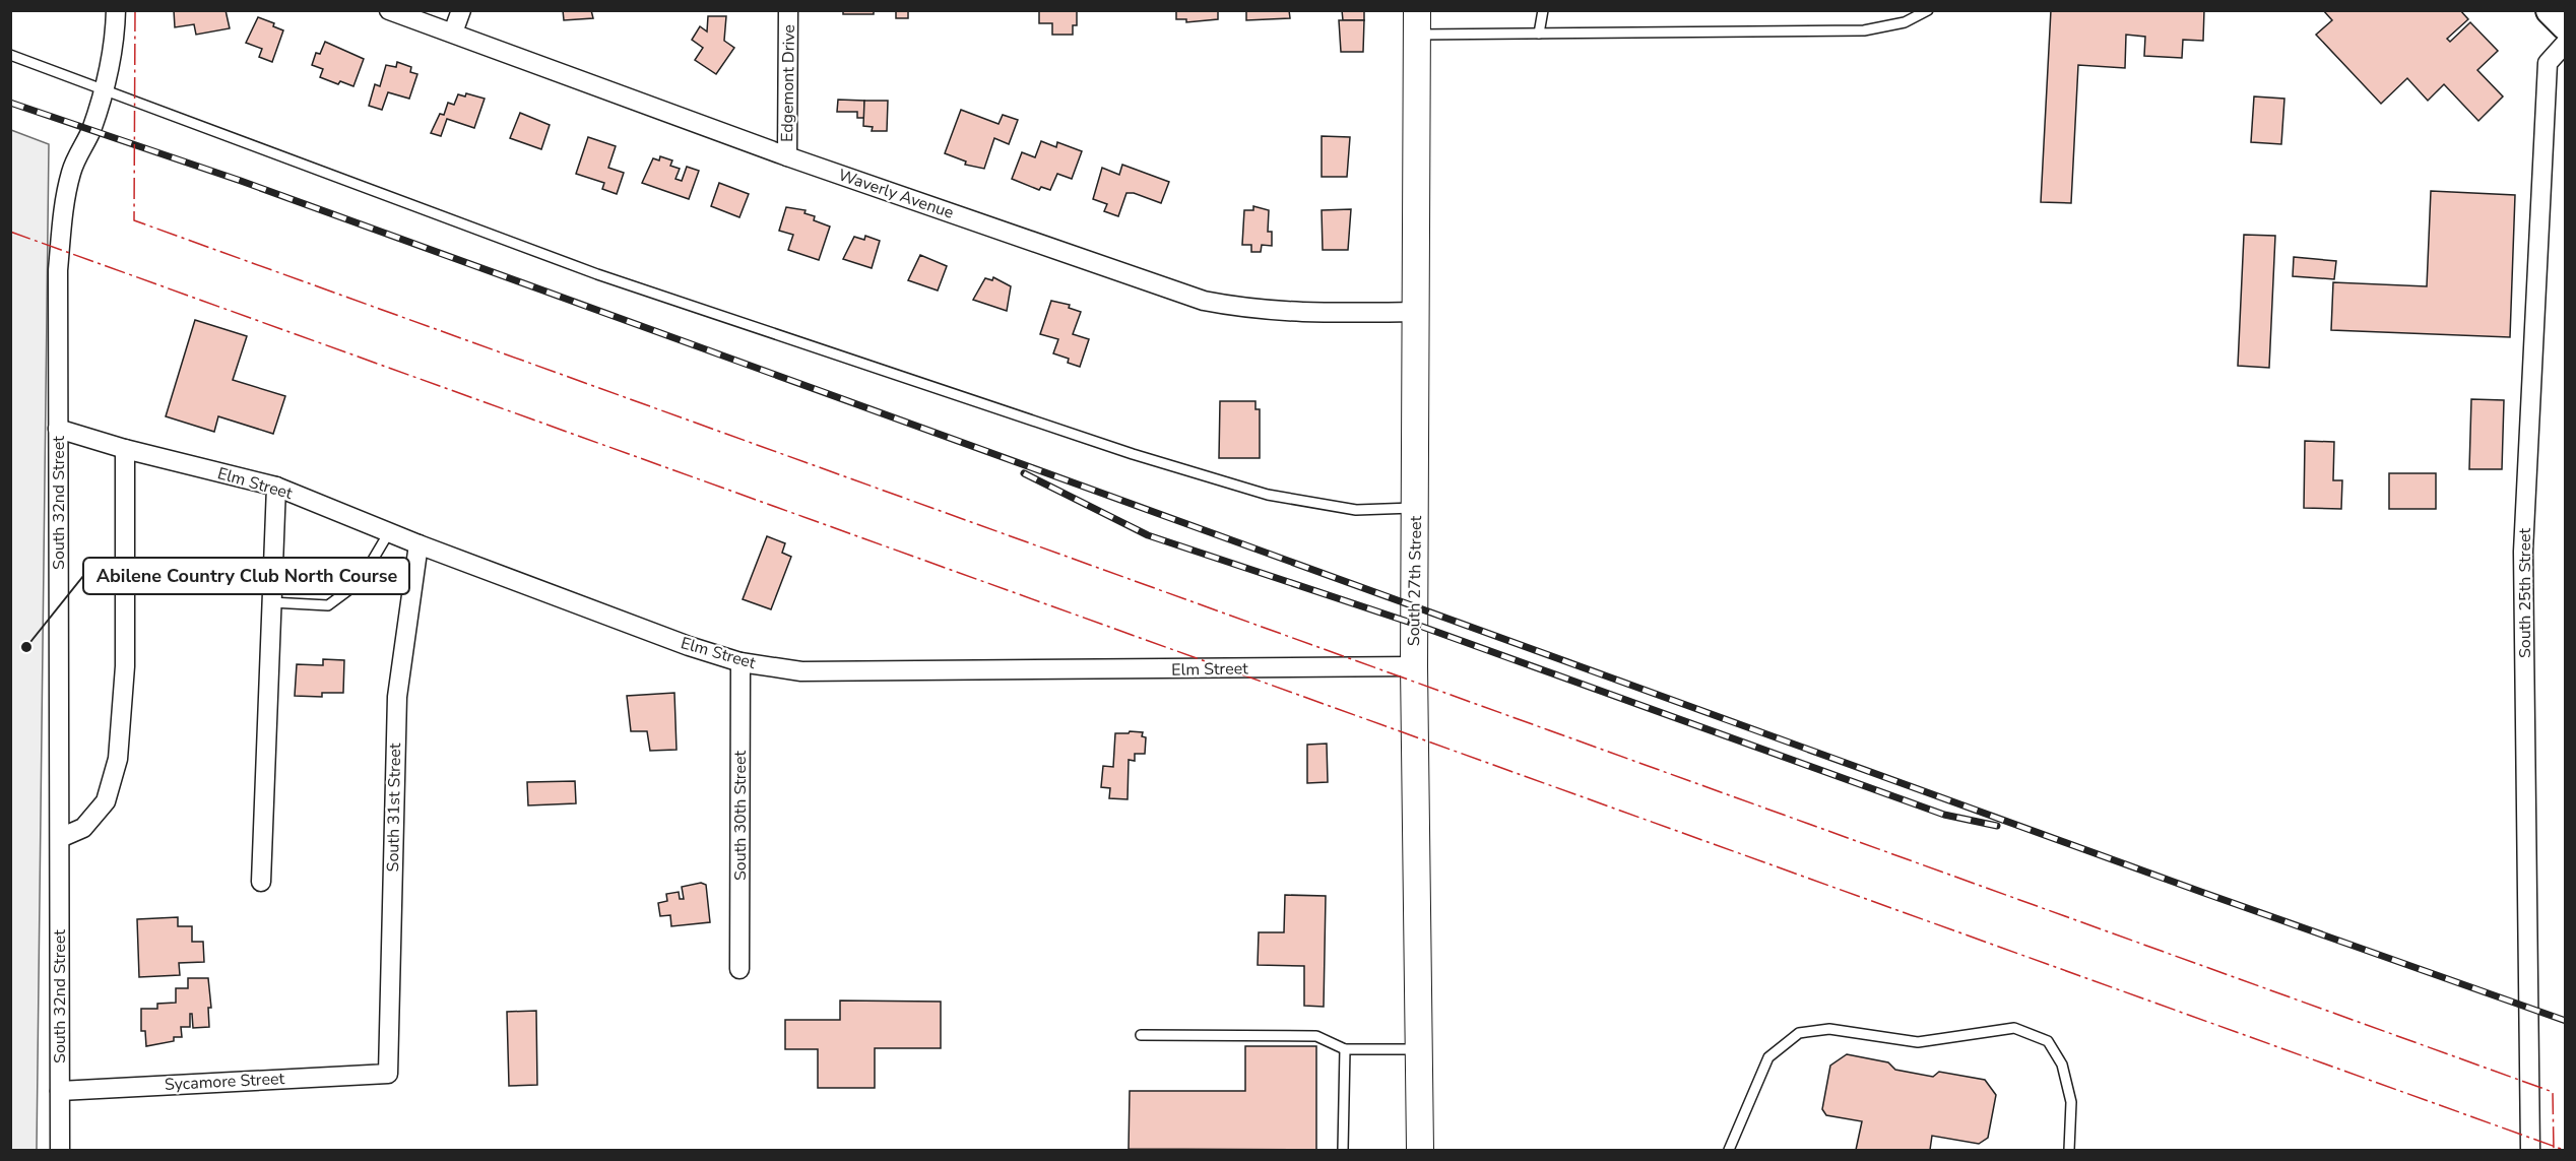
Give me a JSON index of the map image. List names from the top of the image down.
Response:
{
  "streets": {
    "main road": ["South 27th Street"],
    "street": [
      "Edgemont Drive",
      "Waverly Avenue",
      "Elm Street",
      "South 32nd Street",
      "South 25th Street",
      "South 31st Street",
      "South 30th Street",
      "Sycamore Street"
    ]
  },
  "crossings": [
    ["Edgemont Drive", "Waverly Avenue"],
    ["Waverly Avenue", "South 27th Street"],
    ["Elm Street", "South 32nd Street"],
    ["Elm Street", "South 27th Street"],
    ["Elm Street", "South 31st Street"],
    ["Elm Street", "South 30th Street"],
    ["South 32nd Street", "Sycamore Street"],
    ["South 31st Street", "Sycamore Street"]
  ],
  "places": ["Abilene Country Club North Course"]
}
